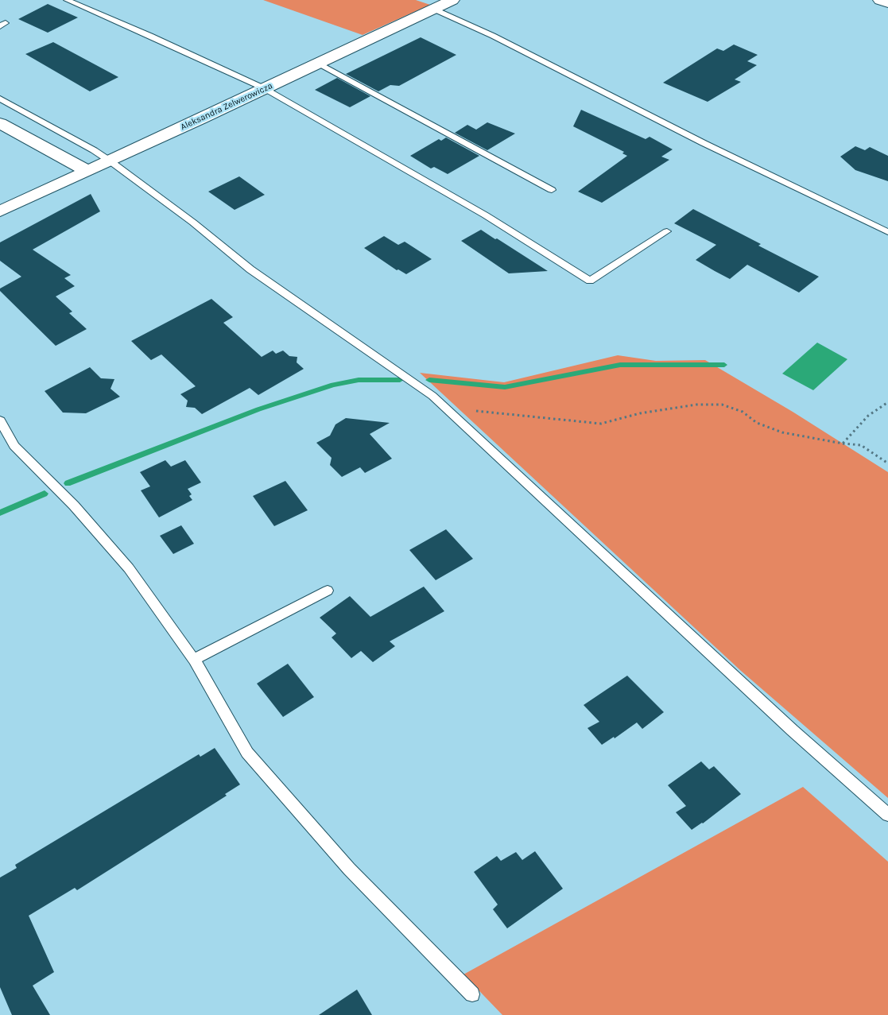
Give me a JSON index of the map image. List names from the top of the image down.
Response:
{
  "streets": {
    "street": ["Aleksandra Zelwerowicza"]
  }
}
